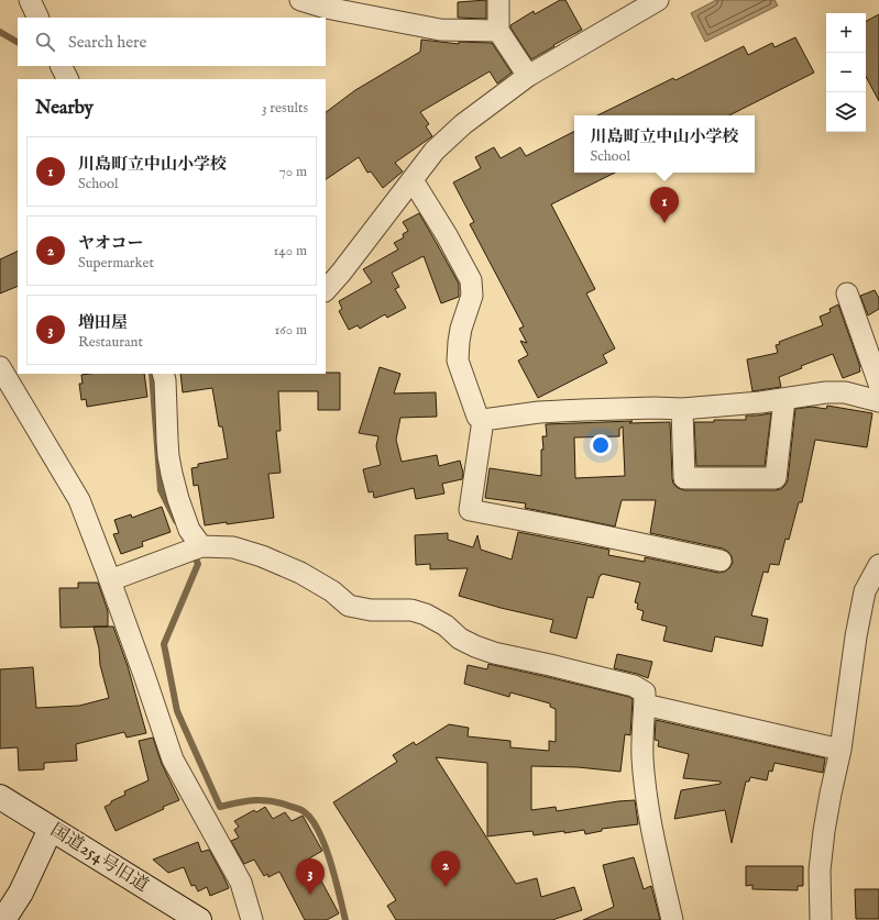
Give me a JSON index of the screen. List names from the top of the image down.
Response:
{
  "streets": {
    "street": ["国道254号旧道"]
  },
  "page": {
    "map_buttons": ["+", "−"],
    "search": "Search here",
    "heading": ["Nearby", "3 results"],
    "popup": ["川島町立中山小学校", "School"],
    "list": [
      {
        "mark": "1",
        "name": "川島町立中山小学校",
        "note": "School",
        "value": "70 m"
      },
      {
        "mark": "2",
        "name": "ヤオコー",
        "note": "Supermarket",
        "value": "140 m"
      },
      {
        "mark": "3",
        "name": "増田屋",
        "note": "Restaurant",
        "value": "160 m"
      }
    ],
    "pins": ["1", "2", "3"]
  }
}
